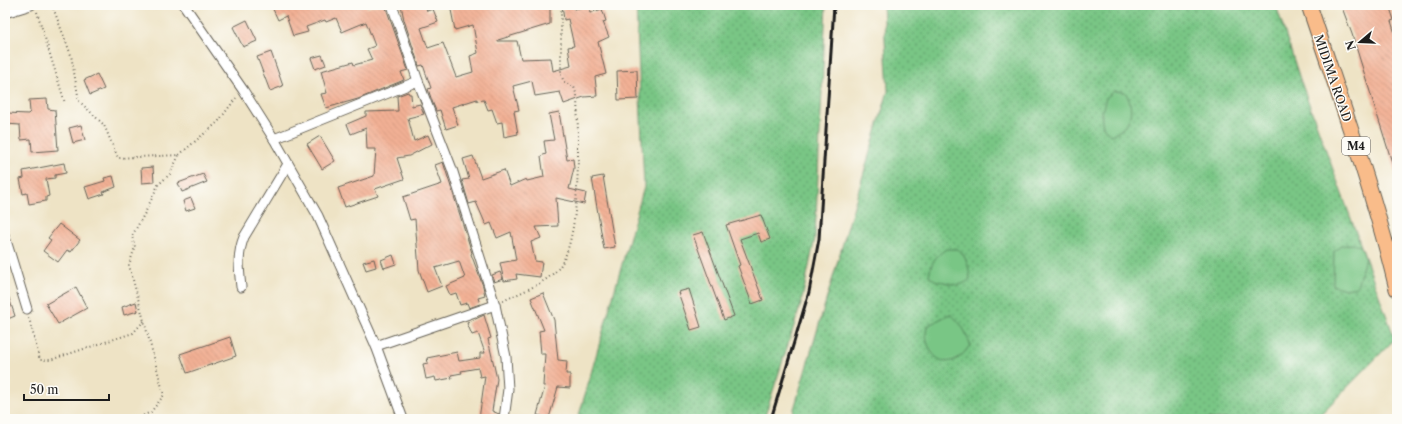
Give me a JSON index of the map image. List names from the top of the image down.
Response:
{
  "streets": {
    "main road": ["MIDIMA ROAD", "M4"]
  },
  "scale_bar": "50 m",
  "north": "left"
}
